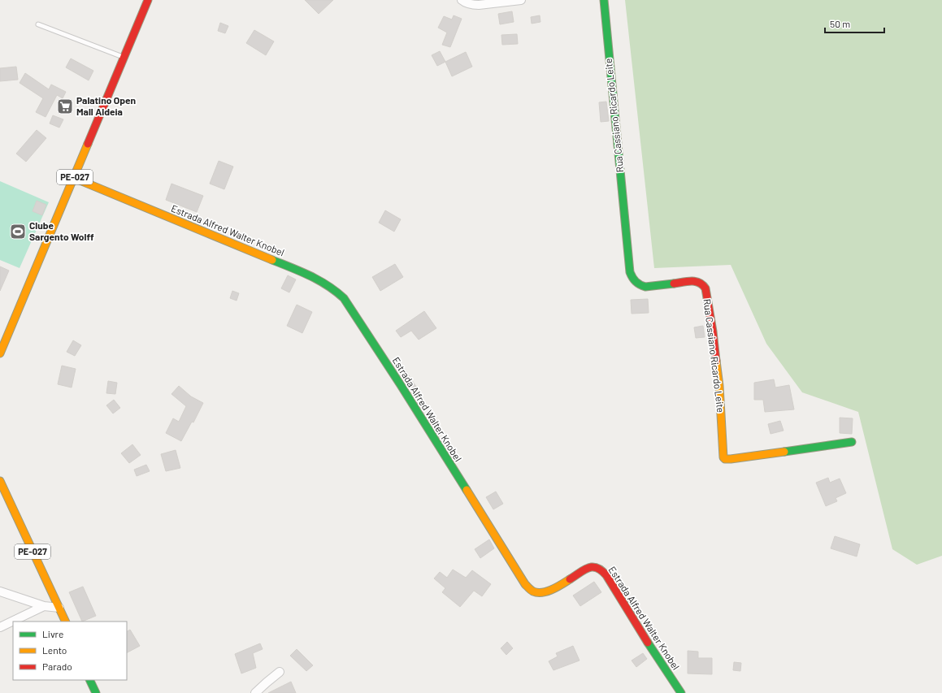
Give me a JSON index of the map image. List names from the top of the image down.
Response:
{
  "streets": {
    "street": ["Rua Cassiano Ricardo Leite", "PE-027", "Estrada Alfred Walter Knobel"]
  },
  "crossings": [
    ["PE-027", "Estrada Alfred Walter Knobel"]
  ],
  "places": {
    "supermarket": ["Palatino Open Mall Aldeia"],
    "sports": ["Clube Sargento Wolff"]
  },
  "legend": ["Livre", "Lento", "Parado"],
  "scale_bar": "50 m"
}
